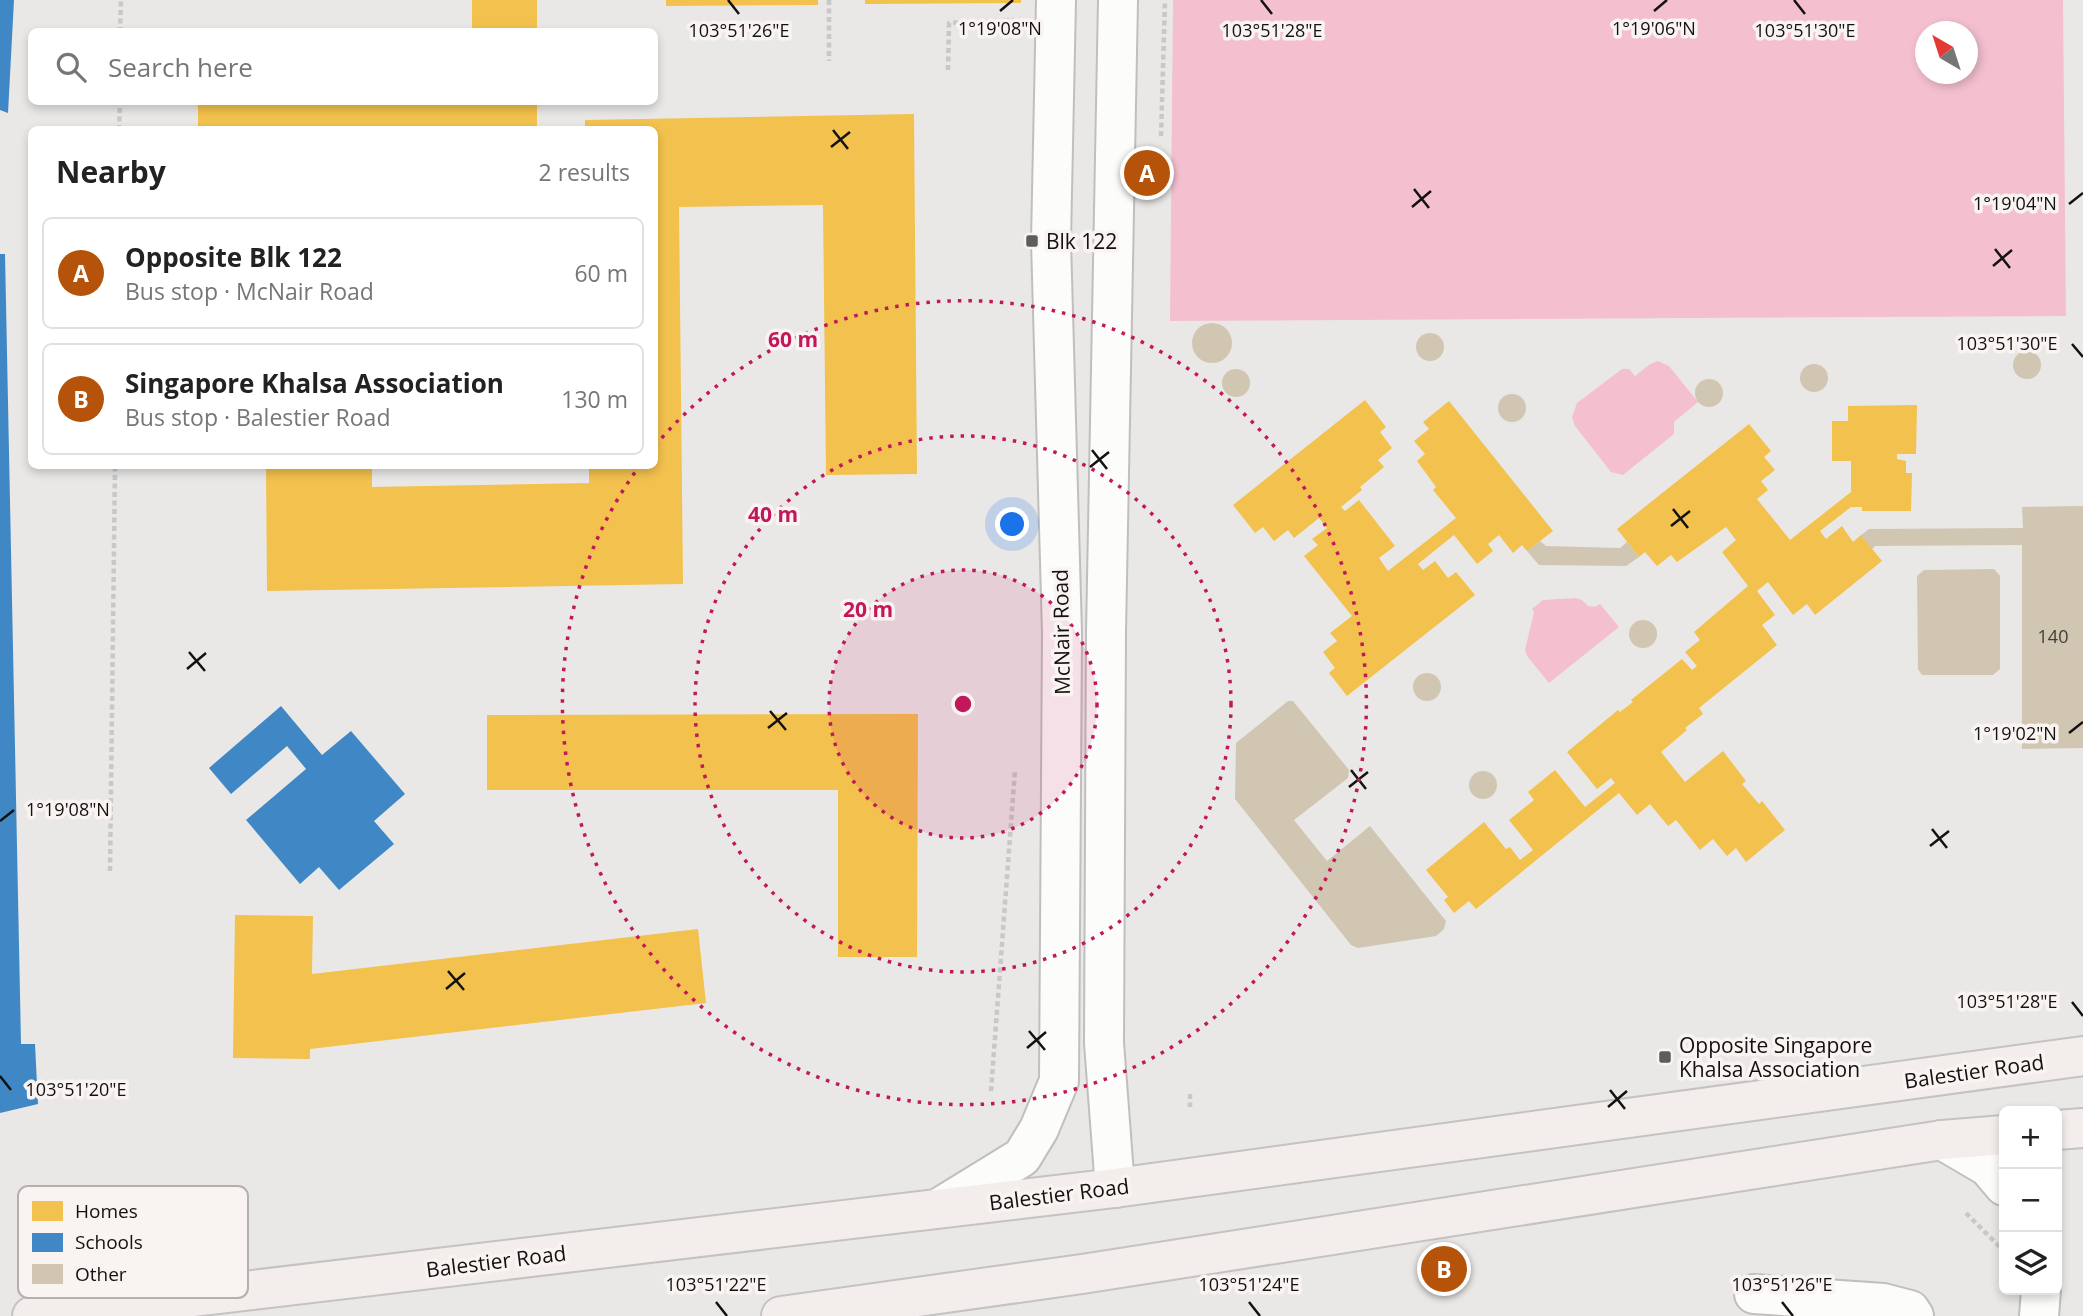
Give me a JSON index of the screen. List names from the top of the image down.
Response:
{
  "streets": {
    "main road": ["Balestier Road"],
    "street": ["McNair Road"]
  },
  "crossings": [
    ["McNair Road", "Balestier Road"]
  ],
  "places": {
    "transit": ["Blk 122", "Opposite Singapore Khalsa Association"]
  },
  "house_numbers": ["140"],
  "legend": ["Homes", "Schools", "Other"],
  "north": "top left",
  "page": {
    "search": "Search here",
    "heading": ["Nearby", "2 results"],
    "pins": ["A", "B"],
    "list": [
      {
        "mark": "A",
        "name": "Opposite Blk 122",
        "note": "Bus stop · McNair Road",
        "value": "60 m"
      },
      {
        "mark": "B",
        "name": "Singapore Khalsa Association",
        "note": "Bus stop · Balestier Road",
        "value": "130 m"
      }
    ],
    "map_buttons": ["+", "−"]
  },
  "coordinates": [
    "1°19'08\"N",
    "1°19'06\"N",
    "103°51'26\"E",
    "103°51'28\"E",
    "103°51'30\"E",
    "1°19'04\"N",
    "1°19'02\"N",
    "103°51'20\"E",
    "103°51'22\"E",
    "103°51'24\"E"
  ],
  "rings": ["60 m", "40 m", "20 m"]
}
